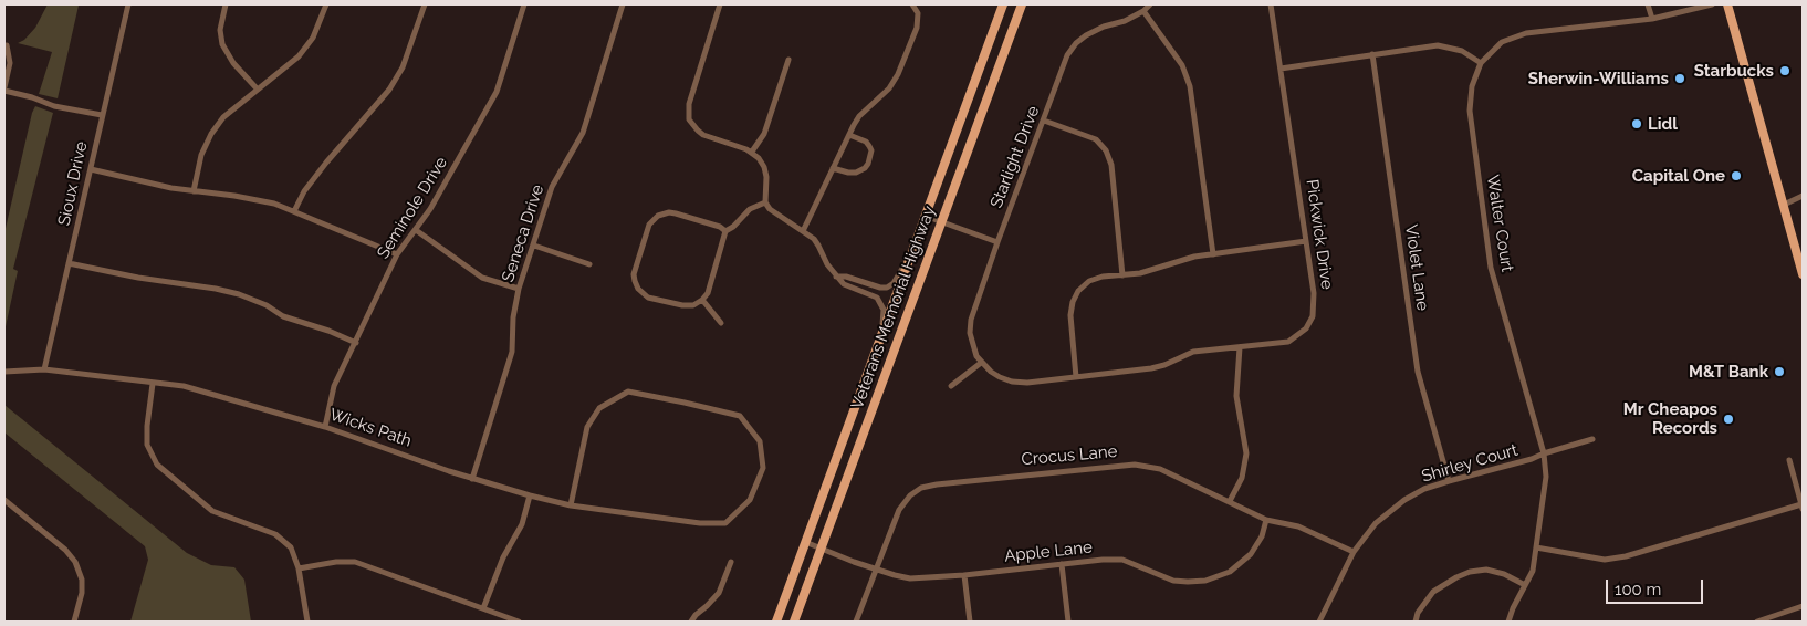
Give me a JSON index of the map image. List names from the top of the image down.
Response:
{
  "streets": {
    "main road": ["Veterans Memorial Highway"],
    "street": [
      "Starlight Drive",
      "Sioux Drive",
      "Seminole Drive",
      "Walter Court",
      "Seneca Drive",
      "Pickwick Drive",
      "Violet Lane",
      "Wicks Path",
      "Crocus Lane",
      "Shirley Court",
      "Apple Lane"
    ]
  },
  "crossings": [
    ["Starlight Drive", "Pickwick Drive"],
    ["Sioux Drive", "Wicks Path"],
    ["Seminole Drive", "Wicks Path"],
    ["Walter Court", "Shirley Court"],
    ["Seneca Drive", "Wicks Path"],
    ["Violet Lane", "Shirley Court"],
    ["Veterans Memorial Highway", "Apple Lane"],
    ["Crocus Lane", "Shirley Court"],
    ["Crocus Lane", "Apple Lane"]
  ],
  "places": [
    "Starbucks",
    "Sherwin-Williams",
    "Lidl",
    "Capital One",
    "M&T Bank",
    "Mr Cheapos Records"
  ],
  "scale_bar": "100 m"
}
